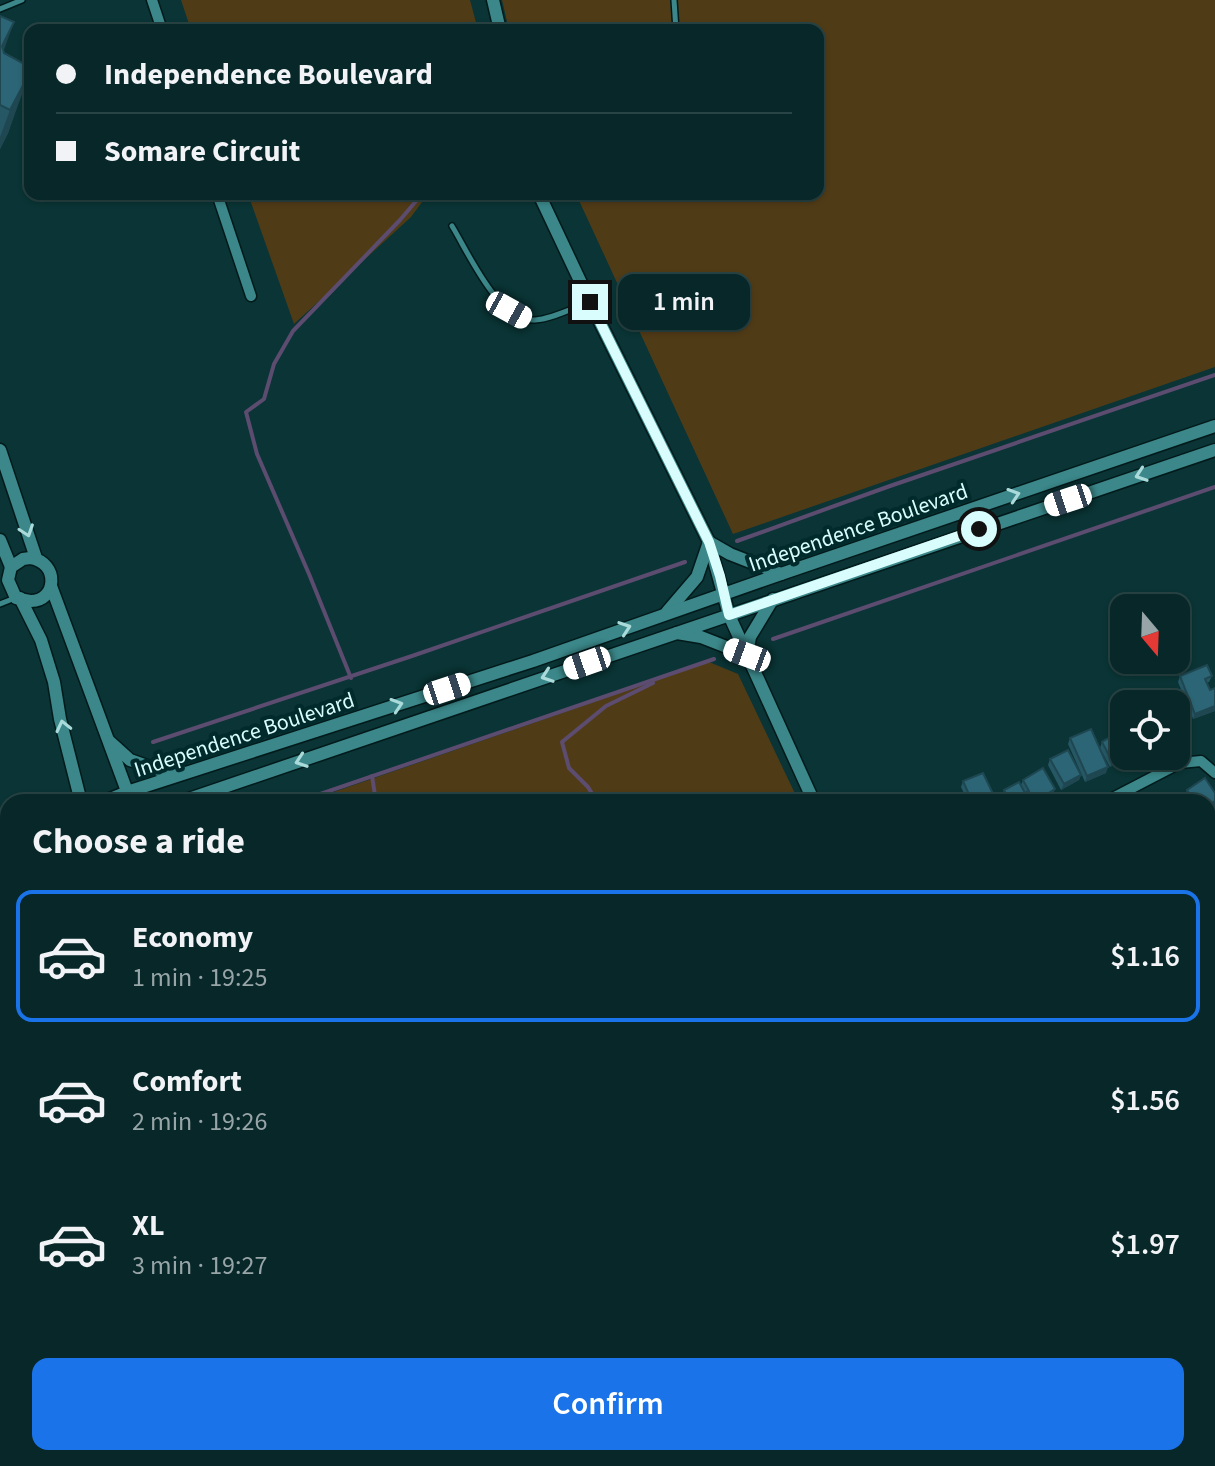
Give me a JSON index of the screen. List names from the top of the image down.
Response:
{
  "streets": {
    "street": ["Independence Boulevard"]
  },
  "north": "bottom",
  "page": {
    "banner": ["Independence Boulevard", "Somare Circuit"],
    "bubble": "1 min",
    "heading": "Choose a ride",
    "list": [
      {
        "name": "Economy",
        "note": "1 min · 19:25",
        "value": "$1.16"
      },
      {
        "name": "Comfort",
        "note": "2 min · 19:26",
        "value": "$1.56"
      },
      {
        "name": "XL",
        "note": "3 min · 19:27",
        "value": "$1.97"
      }
    ],
    "buttons": "Confirm"
  }
}
